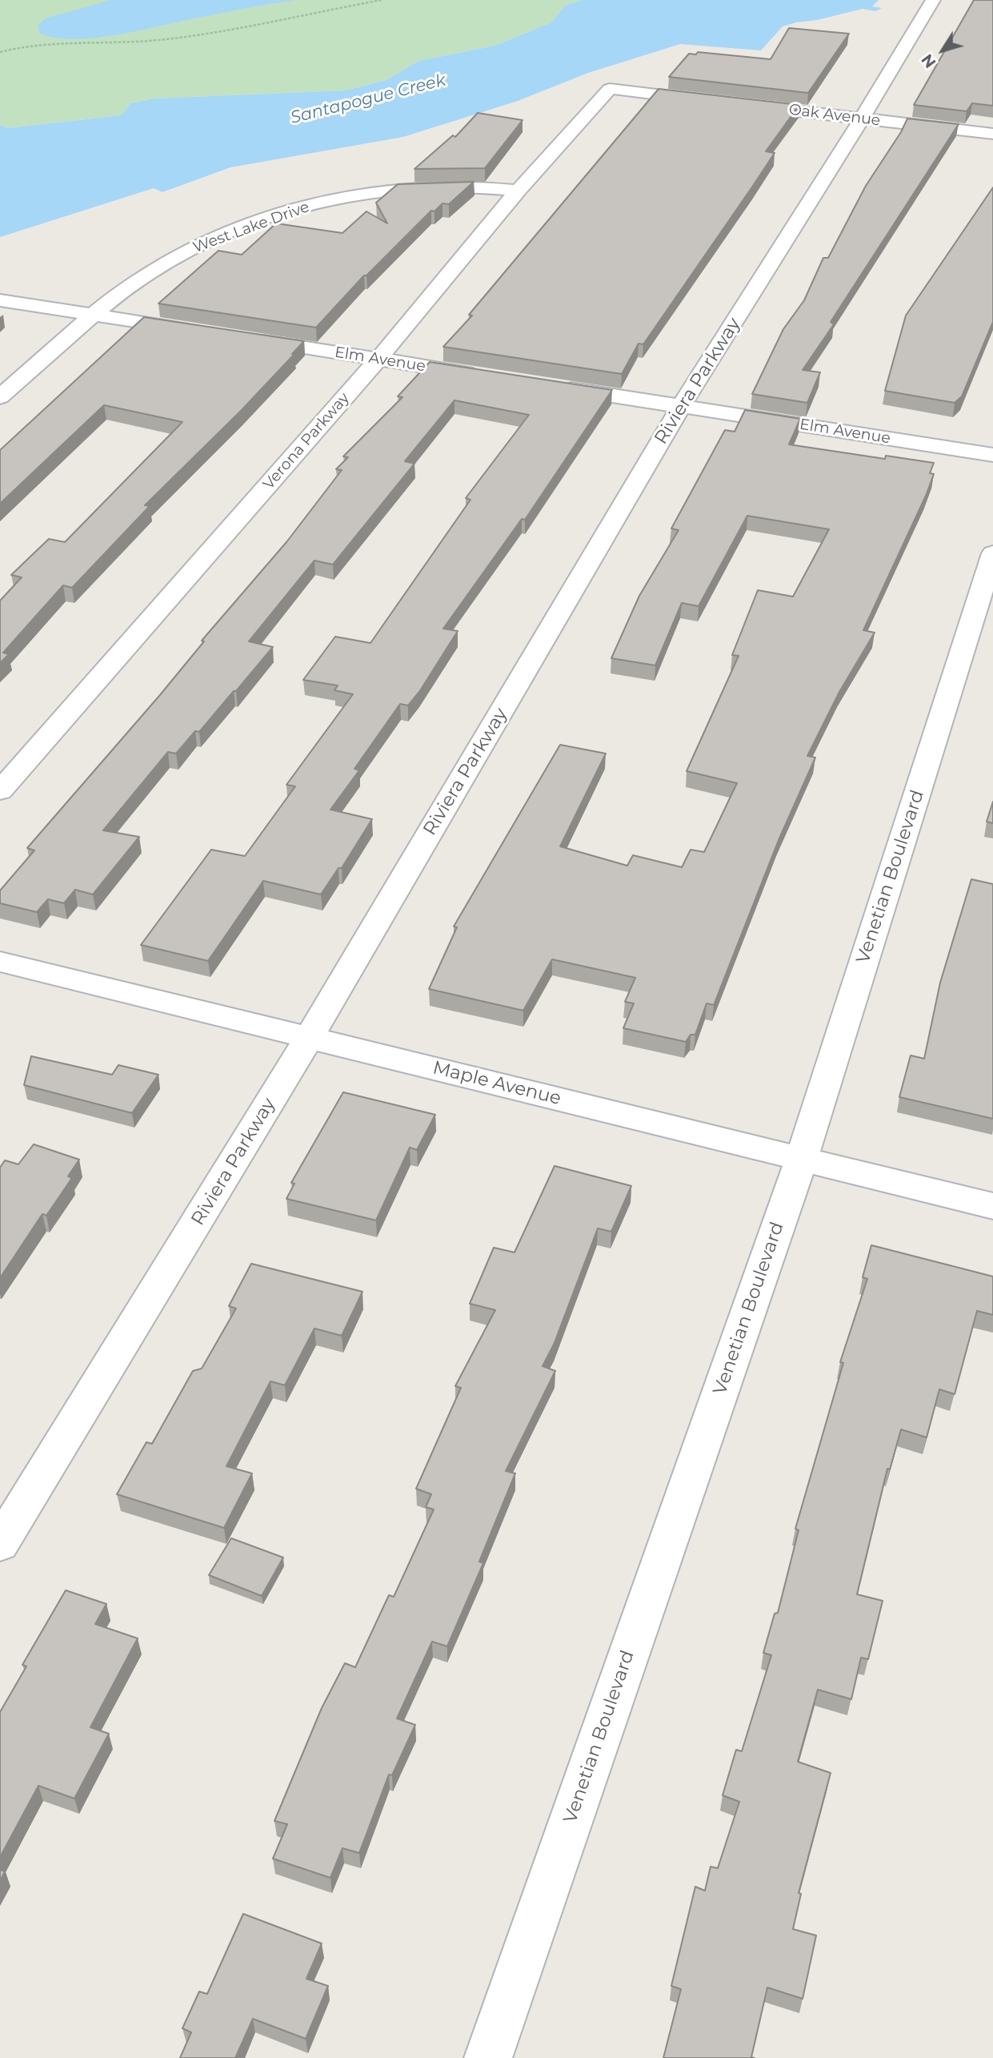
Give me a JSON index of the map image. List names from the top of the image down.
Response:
{
  "streets": {
    "street": [
      "Oak Avenue",
      "West Lake Drive",
      "Elm Avenue",
      "Riviera Parkway",
      "Verona Parkway",
      "Venetian Boulevard",
      "Maple Avenue"
    ]
  },
  "crossings": [
    ["Oak Avenue", "Riviera Parkway"],
    ["West Lake Drive", "Verona Parkway"],
    ["Elm Avenue", "Riviera Parkway"],
    ["Elm Avenue", "Verona Parkway"],
    ["Riviera Parkway", "Maple Avenue"],
    ["Venetian Boulevard", "Maple Avenue"]
  ],
  "water": ["Santapogue Creek"],
  "north": "bottom left"
}
